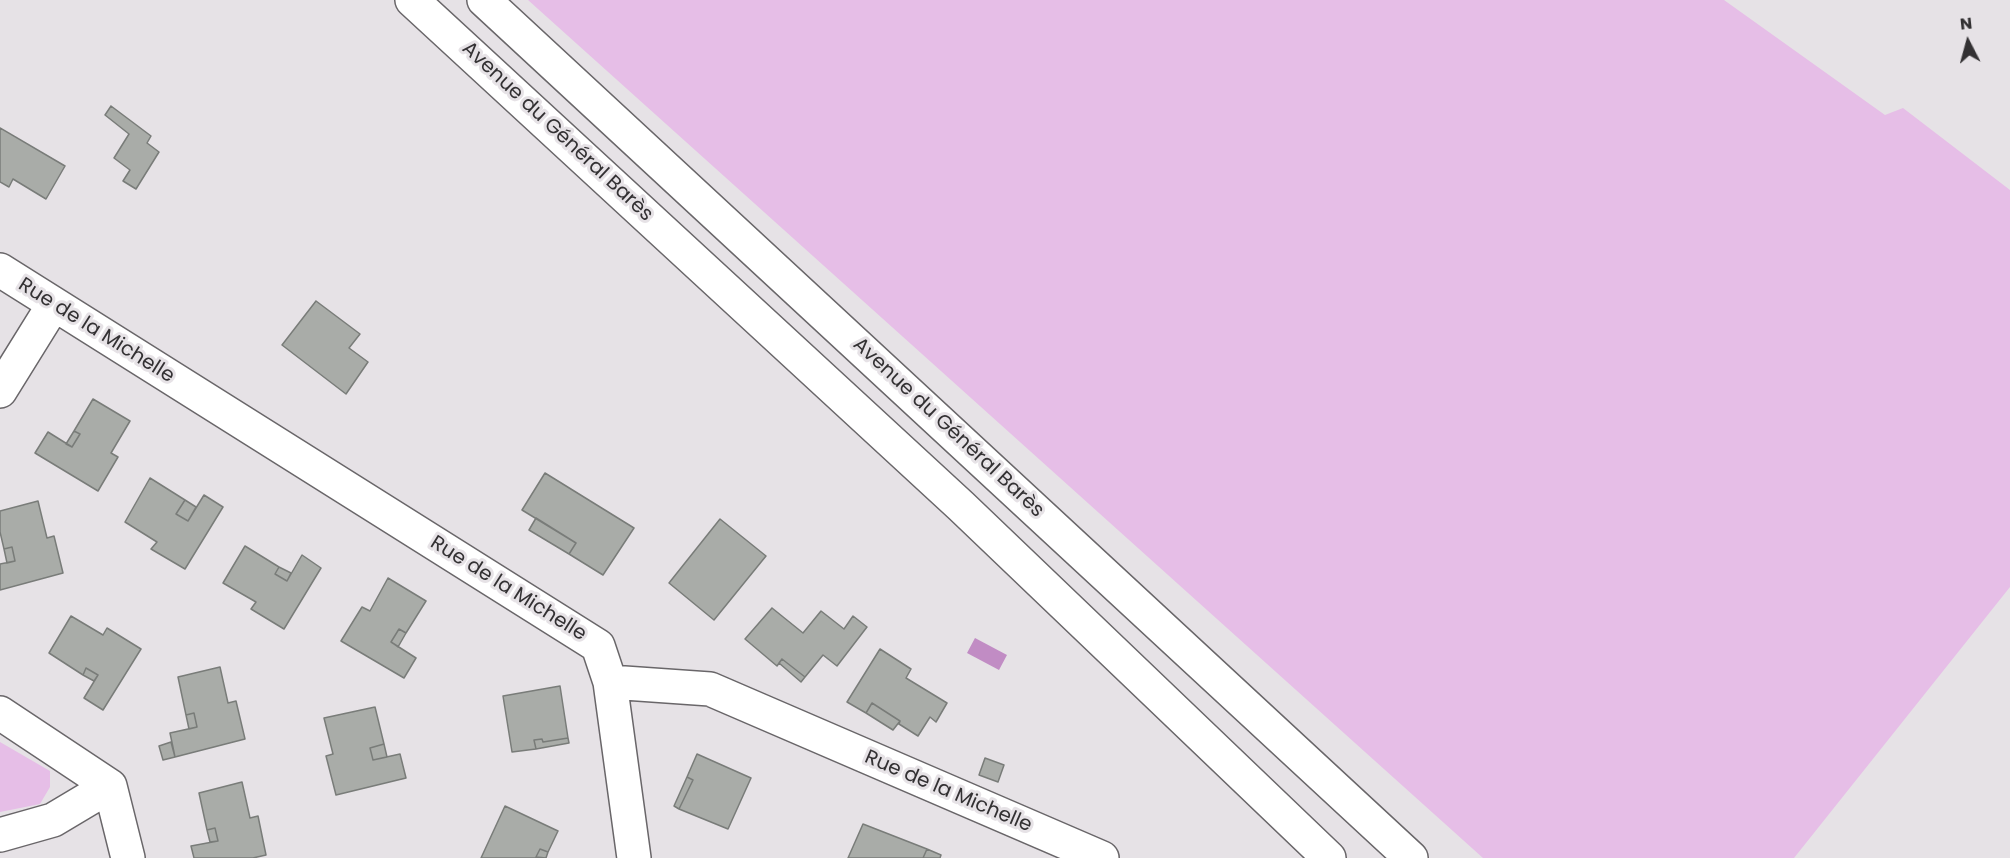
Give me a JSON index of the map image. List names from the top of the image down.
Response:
{
  "streets": {
    "main road": ["Avenue du Général Barès", "Rue de la Michelle"]
  },
  "north": "top"
}
